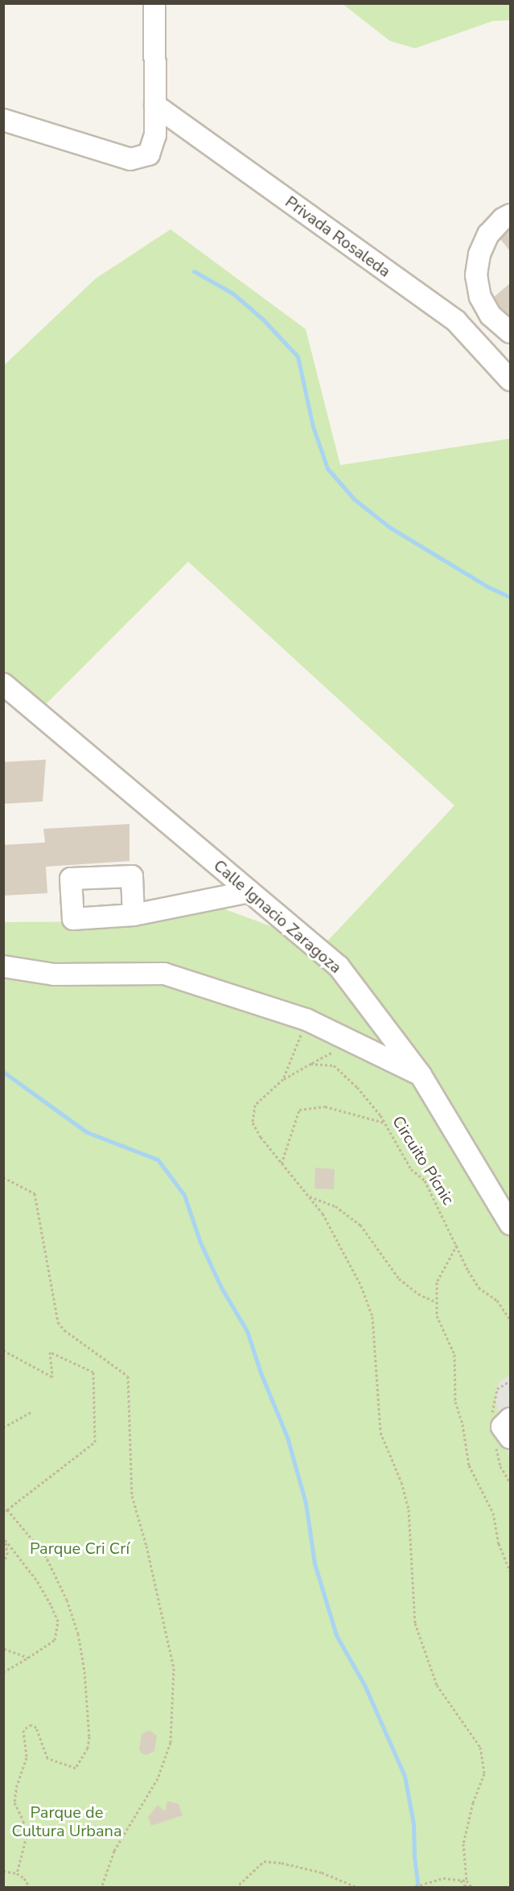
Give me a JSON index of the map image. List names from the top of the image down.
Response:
{
  "streets": {
    "street": ["Privada Rosaleda", "Calle Ignacio Zaragoza"],
    "path": ["Circuito Pícnic"]
  },
  "parks": ["Parque Cri Crí", "Parque de Cultura Urbana"]
}
